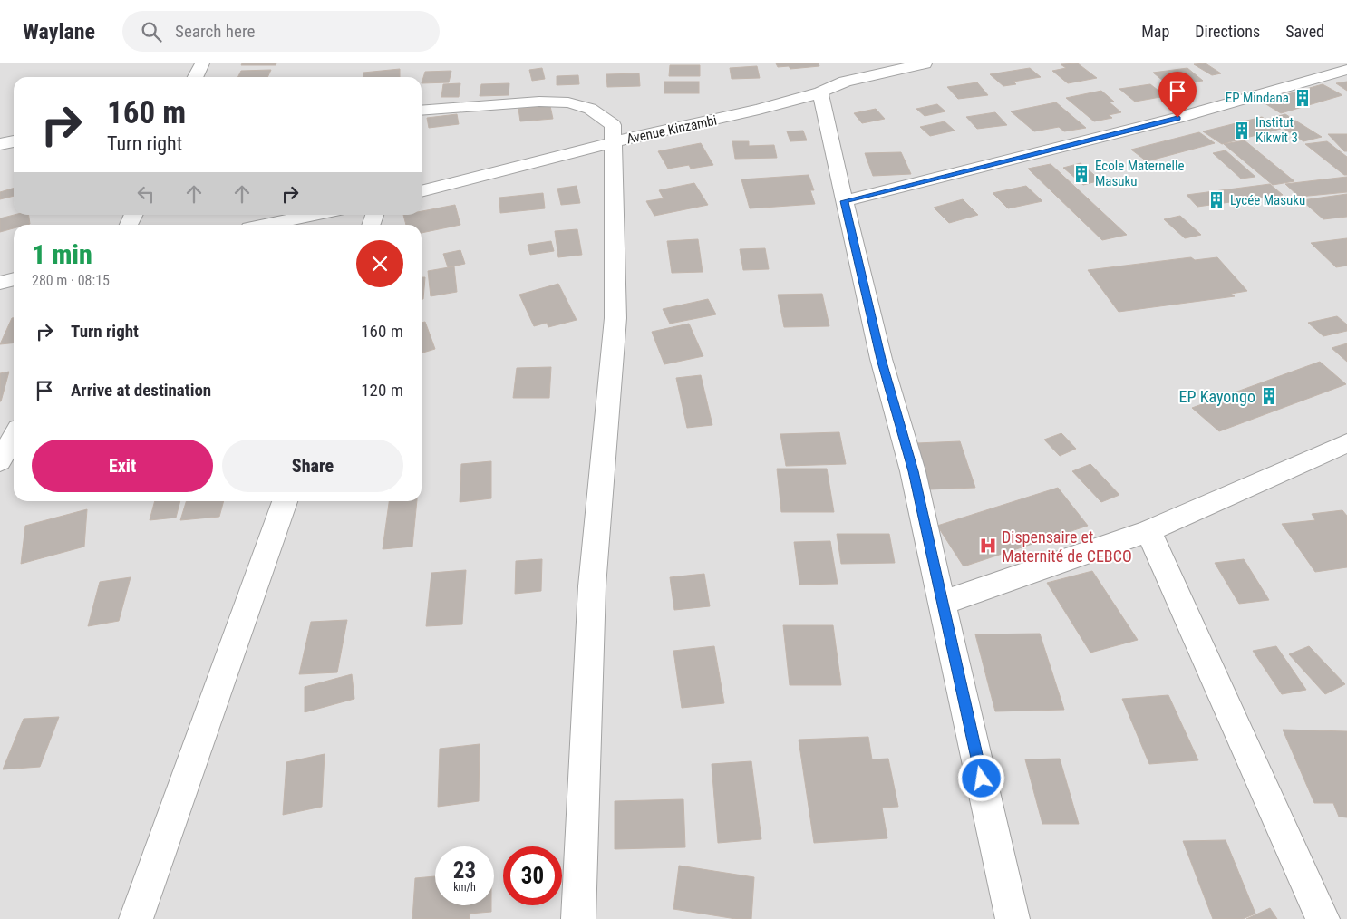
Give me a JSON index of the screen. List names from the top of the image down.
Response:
{
  "streets": {
    "street": ["Avenue Kinzambi"]
  },
  "places": {
    "building": [
      "EP Mindana",
      "Institut Kikwit 3",
      "Ecole Maternelle Masuku",
      "Lycée Masuku",
      "EP Kayongo"
    ],
    "hospital": ["Dispensaire et Maternité de CEBCO"]
  },
  "page": {
    "header": "Waylane",
    "search": "Search here",
    "nav": ["Map", "Directions", "Saved"],
    "turn": ["160 m", "Turn right"],
    "heading": ["1 min", "280 m · 08:15"],
    "list": [
      {
        "name": "Turn right",
        "value": "160 m"
      },
      {
        "name": "Arrive at destination",
        "value": "120 m"
      }
    ],
    "buttons": ["Exit", "Share"],
    "speed": "23 km/h",
    "limit": "30"
  }
}
